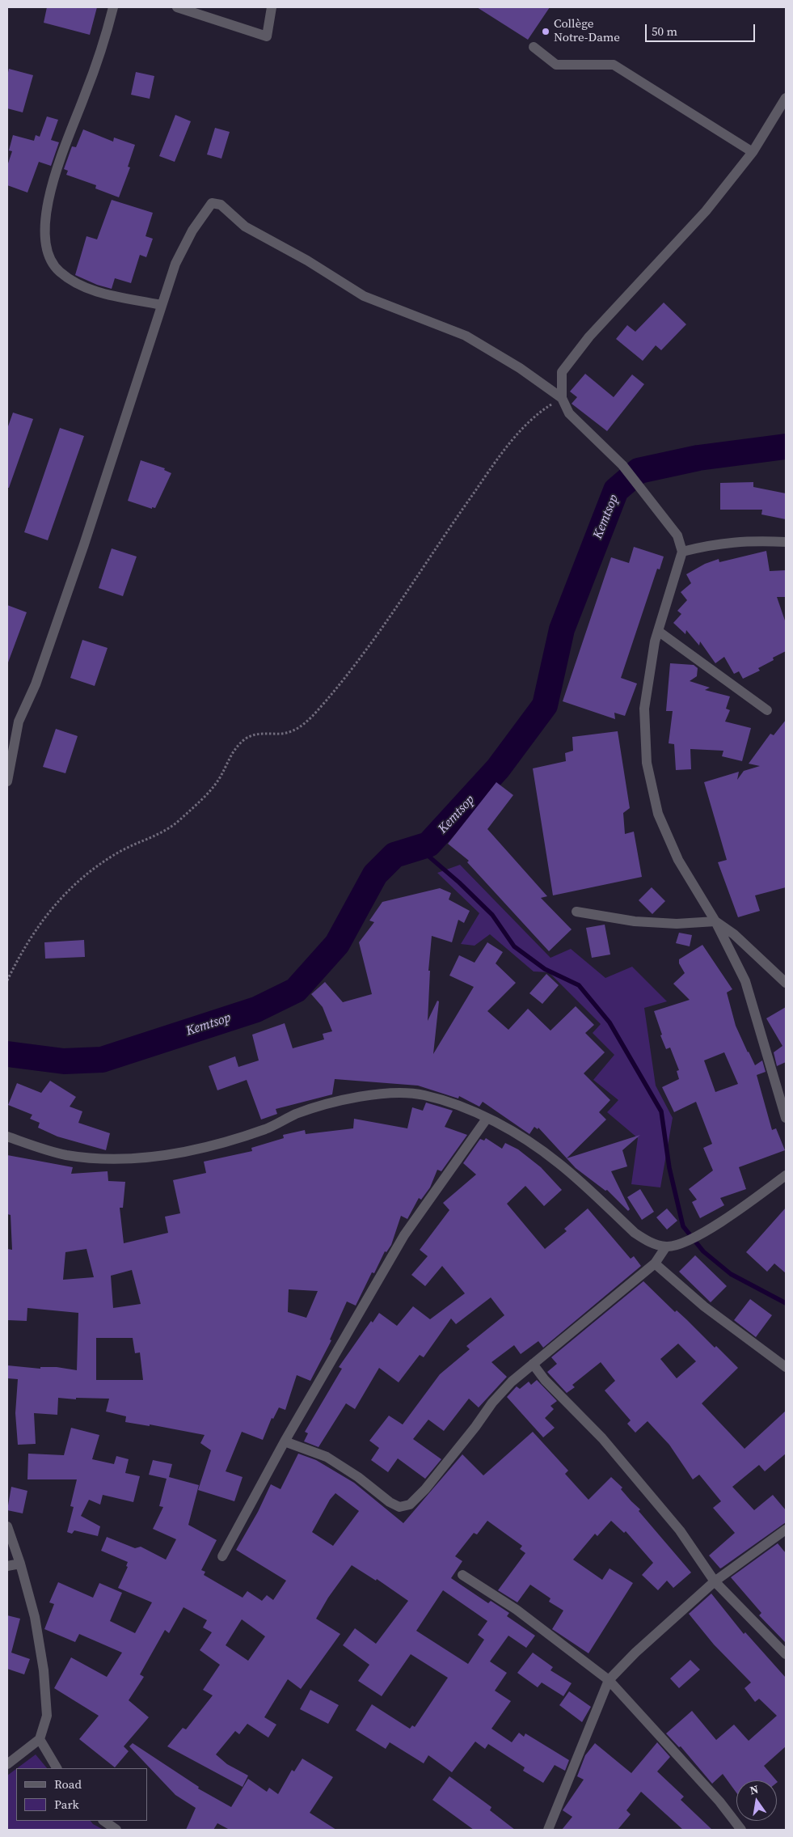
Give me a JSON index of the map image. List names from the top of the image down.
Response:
{
  "water": ["Kemtsop"],
  "places": ["Collège Notre-Dame"],
  "legend": ["Road", "Park"],
  "scale_bar": "50 m",
  "north": "top"
}
